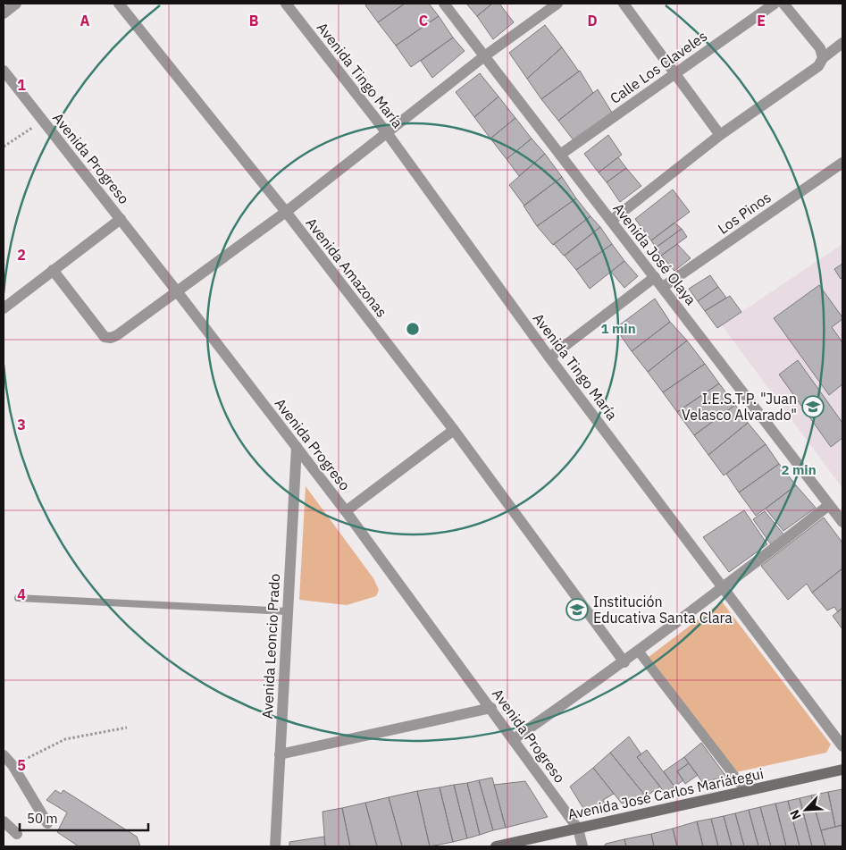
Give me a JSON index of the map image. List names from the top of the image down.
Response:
{
  "streets": {
    "main road": ["Avenida José Carlos Mariátegui"],
    "street": [
      "Calle Los Claveles",
      "Avenida Tingo María",
      "Avenida Progreso",
      "Los Pinos",
      "Avenida José Olaya",
      "Avenida Amazonas",
      "Avenida Leoncio Prado"
    ]
  },
  "crossings": [
    ["Calle Los Claveles", "Avenida José Olaya"],
    ["Avenida Progreso", "Avenida Leoncio Prado"],
    ["Avenida Progreso", "Avenida José Carlos Mariátegui"],
    ["Los Pinos", "Avenida José Olaya"]
  ],
  "places": {
    "school or university": ["I.E.S.T.P. \"Juan Velasco Alvarado\"", "Institución Educativa Santa Clara"]
  },
  "scale_bar": "50 m",
  "north": "bottom left",
  "grid": {
    "columns": [
      "A",
      "B",
      "C",
      "D",
      "E"
    ],
    "rows": [
      "1",
      "2",
      "3",
      "4",
      "5"
    ]
  },
  "rings": ["1 min", "2 min"]
}
